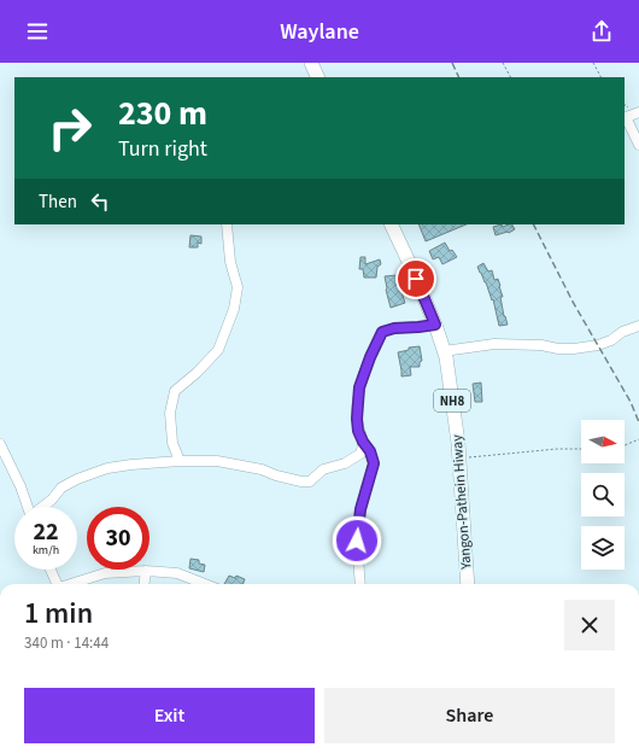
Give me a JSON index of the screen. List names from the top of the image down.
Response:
{
  "streets": {
    "highway": ["NH8", "Yangon-Pathein Hiway"]
  },
  "north": "right",
  "page": {
    "header": "Waylane",
    "turn": ["230 m", "Turn right"],
    "then": "Then",
    "speed": "22 km/h",
    "limit": "30",
    "heading": ["1 min", "340 m · 14:44"],
    "buttons": ["Exit", "Share"]
  }
}
